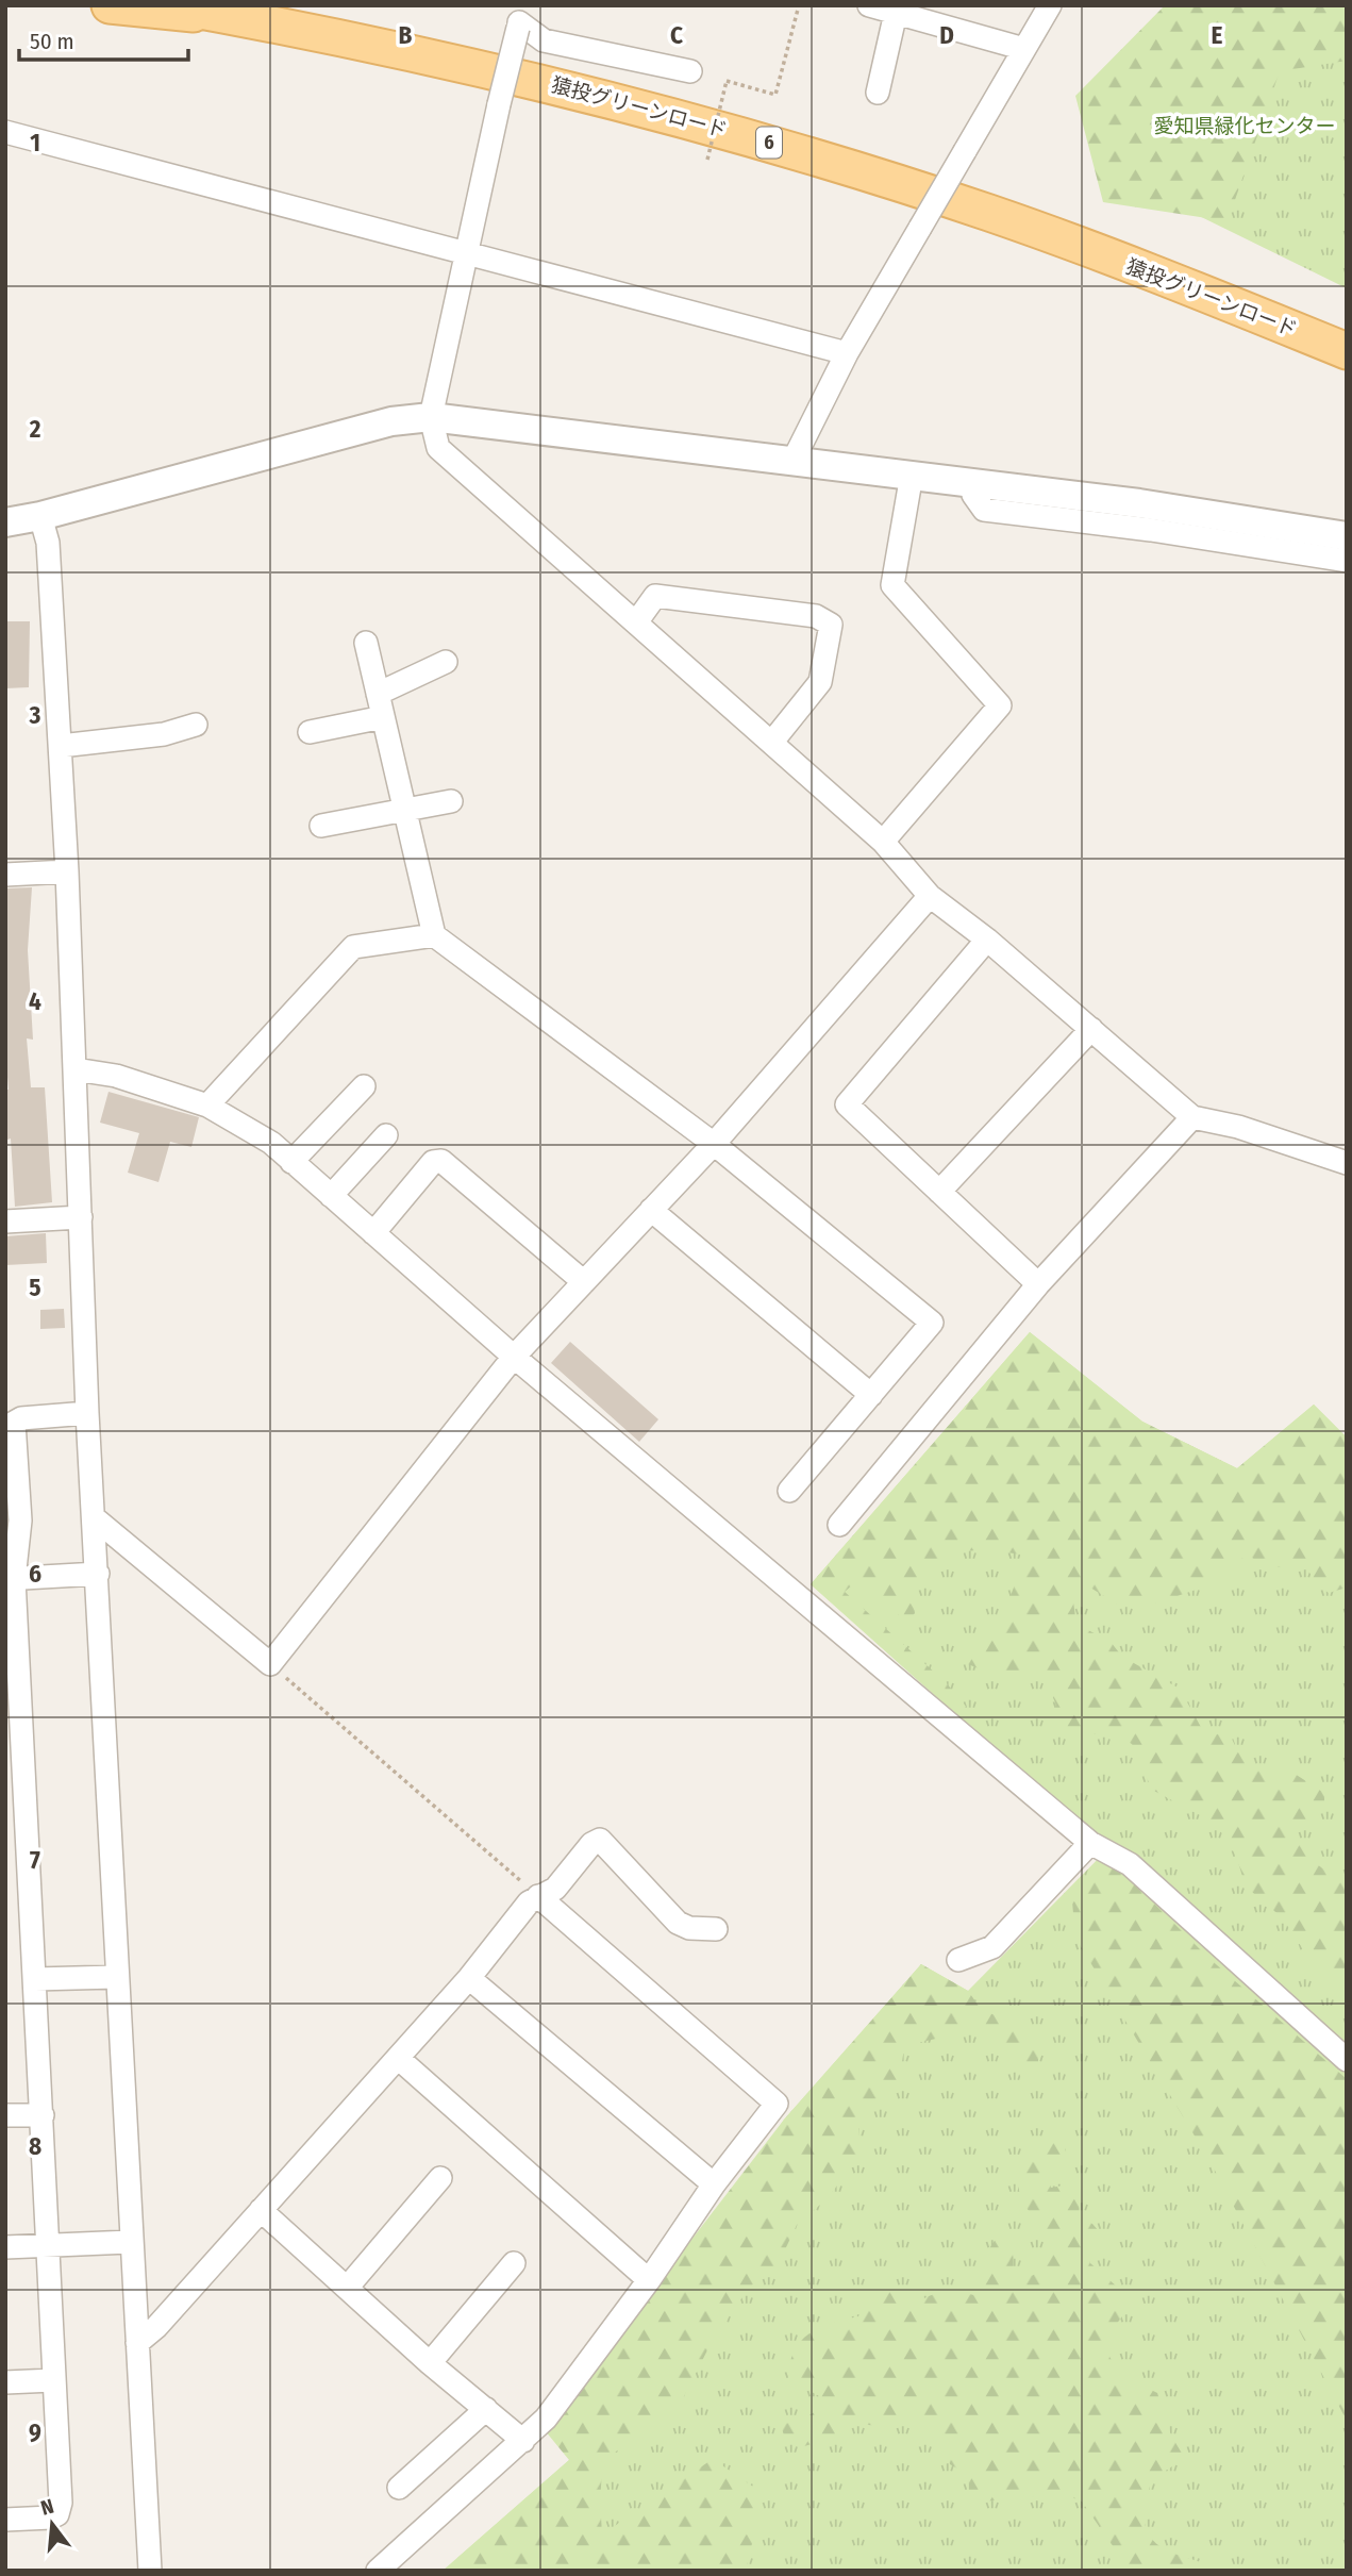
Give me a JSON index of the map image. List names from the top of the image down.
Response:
{
  "streets": {
    "main road": ["猿投グリーンロード", "6"]
  },
  "parks": ["愛知県緑化センター"],
  "scale_bar": "50 m",
  "north": "top",
  "grid": {
    "columns": [
      "B",
      "C",
      "D",
      "E"
    ],
    "rows": [
      "1",
      "2",
      "3",
      "4",
      "5",
      "6",
      "7",
      "8",
      "9"
    ]
  }
}
